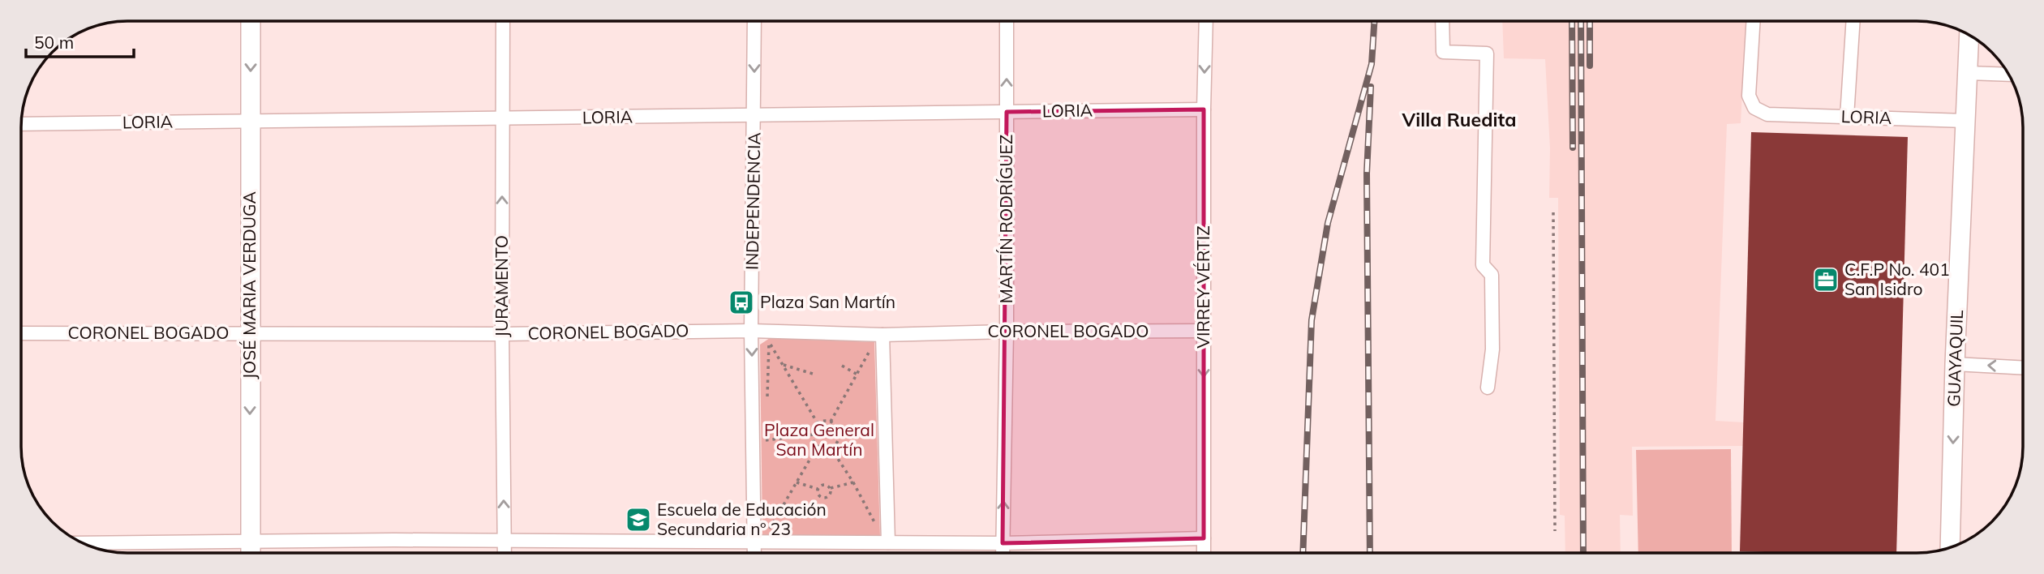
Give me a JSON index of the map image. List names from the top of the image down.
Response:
{
  "streets": {
    "street": [
      "LORIA",
      "INDEPENDENCIA",
      "MARTÍN RODRÍGUEZ",
      "JOSÉ MARIA VERDUGA",
      "JURAMENTO",
      "VIRREY VÉRTIZ",
      "CORONEL BOGADO",
      "GUAYAQUIL"
    ]
  },
  "crossings": [
    ["LORIA", "INDEPENDENCIA"],
    ["LORIA", "MARTÍN RODRÍGUEZ"],
    ["LORIA", "JOSÉ MARIA VERDUGA"],
    ["LORIA", "JURAMENTO"],
    ["LORIA", "VIRREY VÉRTIZ"],
    ["LORIA", "GUAYAQUIL"],
    ["INDEPENDENCIA", "CORONEL BOGADO"],
    ["MARTÍN RODRÍGUEZ", "CORONEL BOGADO"],
    ["JOSÉ MARIA VERDUGA", "CORONEL BOGADO"],
    ["JURAMENTO", "CORONEL BOGADO"],
    ["VIRREY VÉRTIZ", "CORONEL BOGADO"]
  ],
  "one_way": [
    "INDEPENDENCIA",
    "MARTÍN RODRÍGUEZ",
    "JOSÉ MARIA VERDUGA",
    "JURAMENTO",
    "VIRREY VÉRTIZ",
    "GUAYAQUIL"
  ],
  "districts": ["Villa Ruedita"],
  "parks": ["Plaza General San Martín"],
  "places": {
    "office": ["C.F.P No. 401 San Isidro"],
    "bus stop": ["Plaza San Martín"],
    "school or university": ["Escuela de Educación Secundaria nº 23"]
  },
  "scale_bar": "50 m"
}
